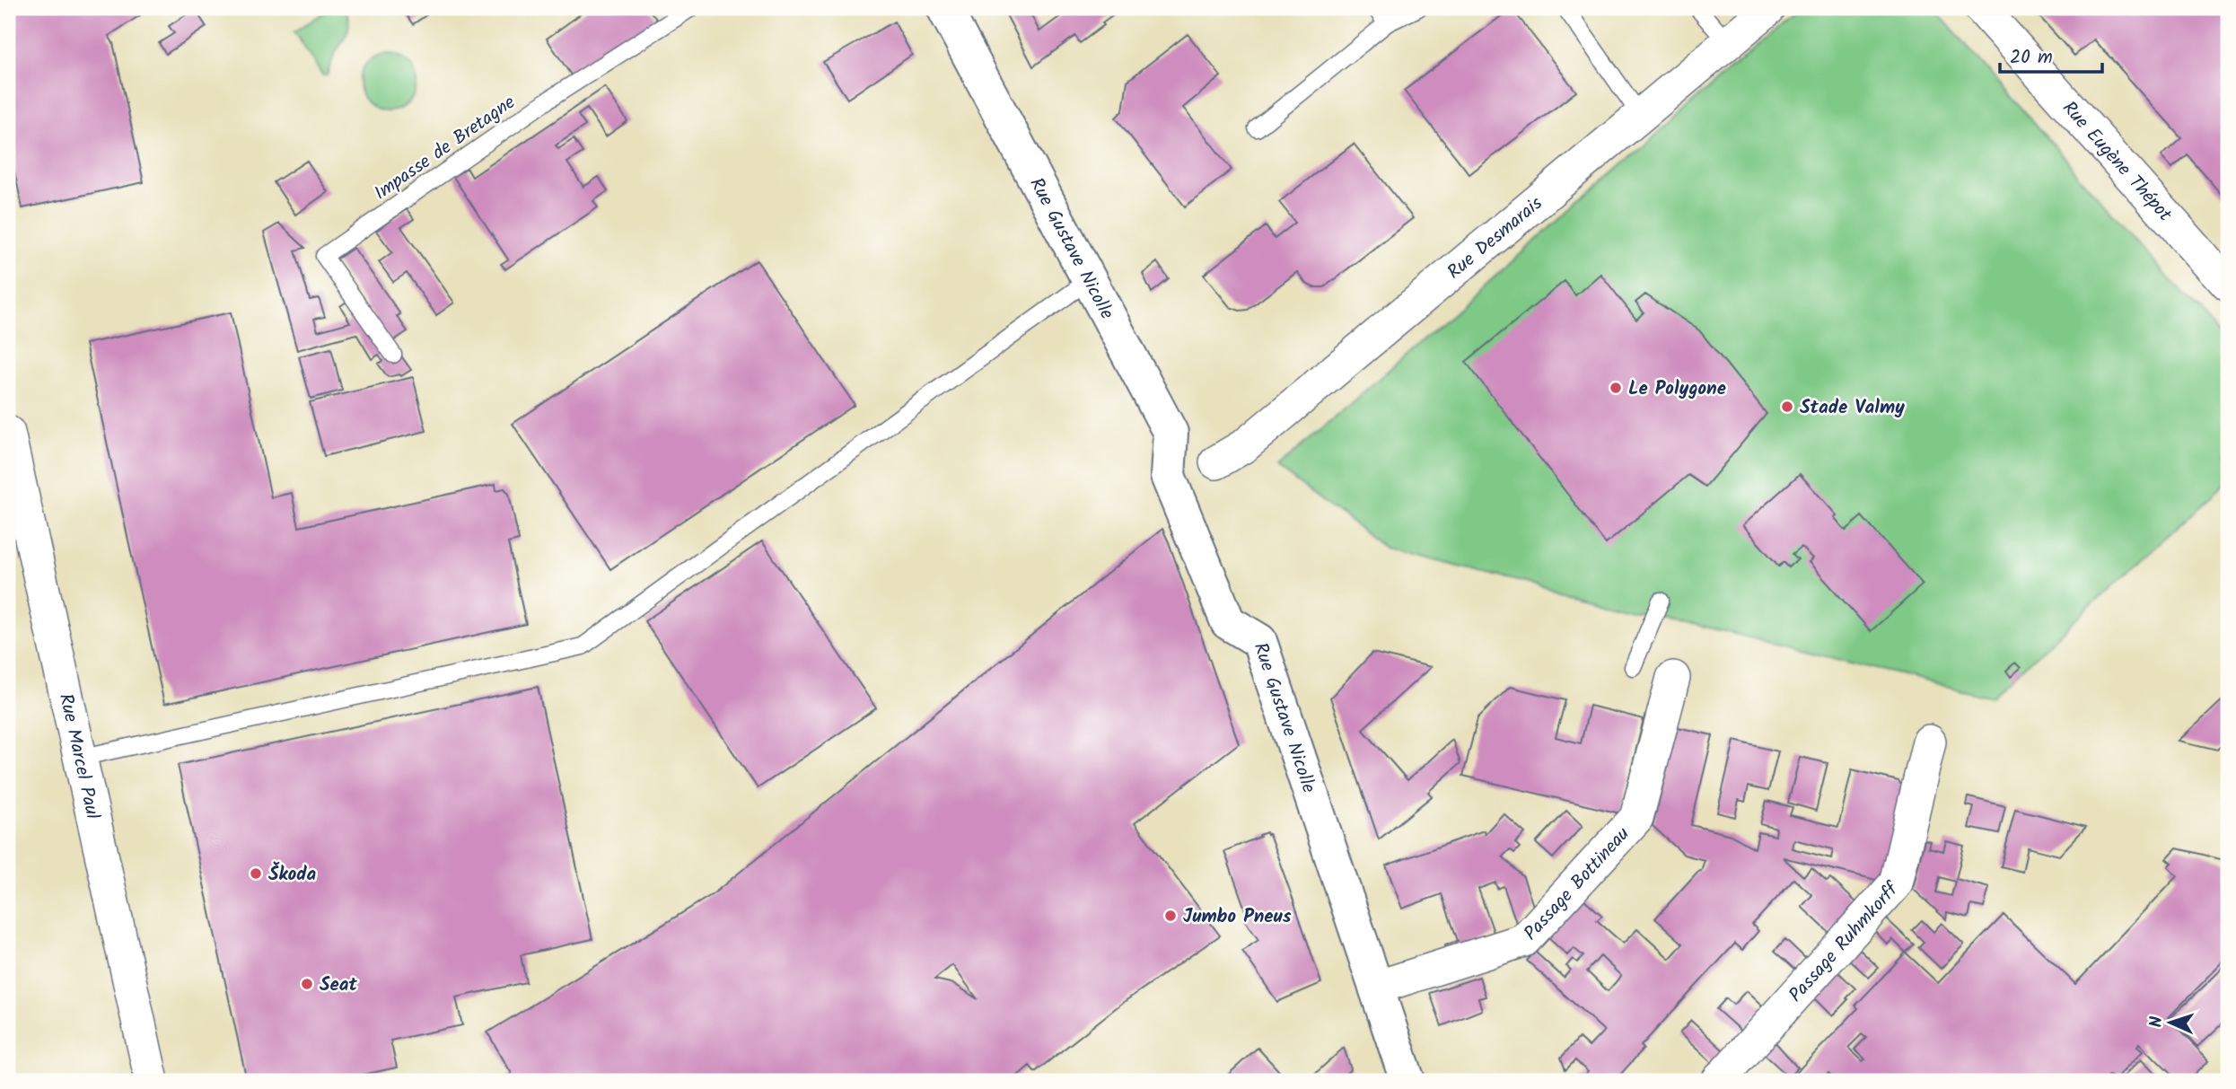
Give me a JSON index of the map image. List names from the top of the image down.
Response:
{
  "streets": {
    "street": [
      "Rue Eugène Thépot",
      "Rue Desmarais",
      "Rue Gustave Nicolle",
      "Rue Marcel Paul",
      "Passage Bottineau",
      "Passage Ruhmkorff"
    ],
    "lane": ["Impasse de Bretagne"]
  },
  "crossings": [
    ["Rue Gustave Nicolle", "Passage Bottineau"]
  ],
  "places": [
    "Le Polygone",
    "Stade Valmy",
    "Škoda",
    "Jumbo Pneus",
    "Seat"
  ],
  "scale_bar": "20 m",
  "north": "left"
}
